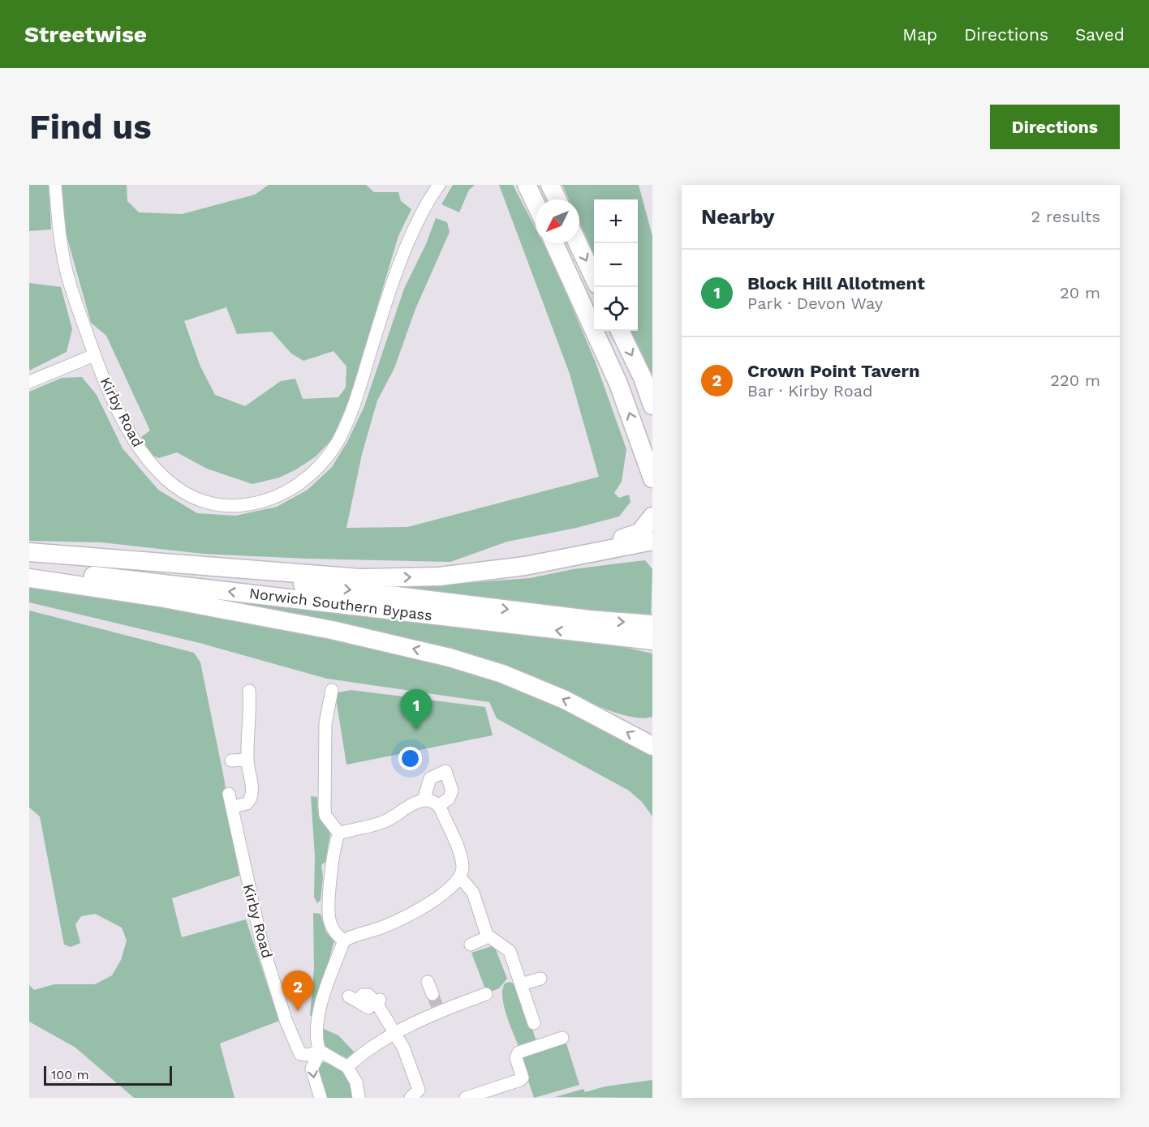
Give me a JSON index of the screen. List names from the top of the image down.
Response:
{
  "streets": {
    "highway": ["Norwich Southern Bypass"],
    "street": ["Kirby Road"]
  },
  "scale_bar": "100 m",
  "north": "bottom left",
  "page": {
    "header": "Streetwise",
    "nav": ["Map", "Directions", "Saved"],
    "buttons": "Directions",
    "title": "Find us",
    "heading": ["Nearby", "2 results"],
    "map_buttons": ["+", "−"],
    "list": [
      {
        "mark": "1",
        "name": "Block Hill Allotment",
        "note": "Park · Devon Way",
        "value": "20 m"
      },
      {
        "mark": "2",
        "name": "Crown Point Tavern",
        "note": "Bar · Kirby Road",
        "value": "220 m"
      }
    ],
    "pins": ["1", "2"],
    "scale": "100 m"
  }
}
